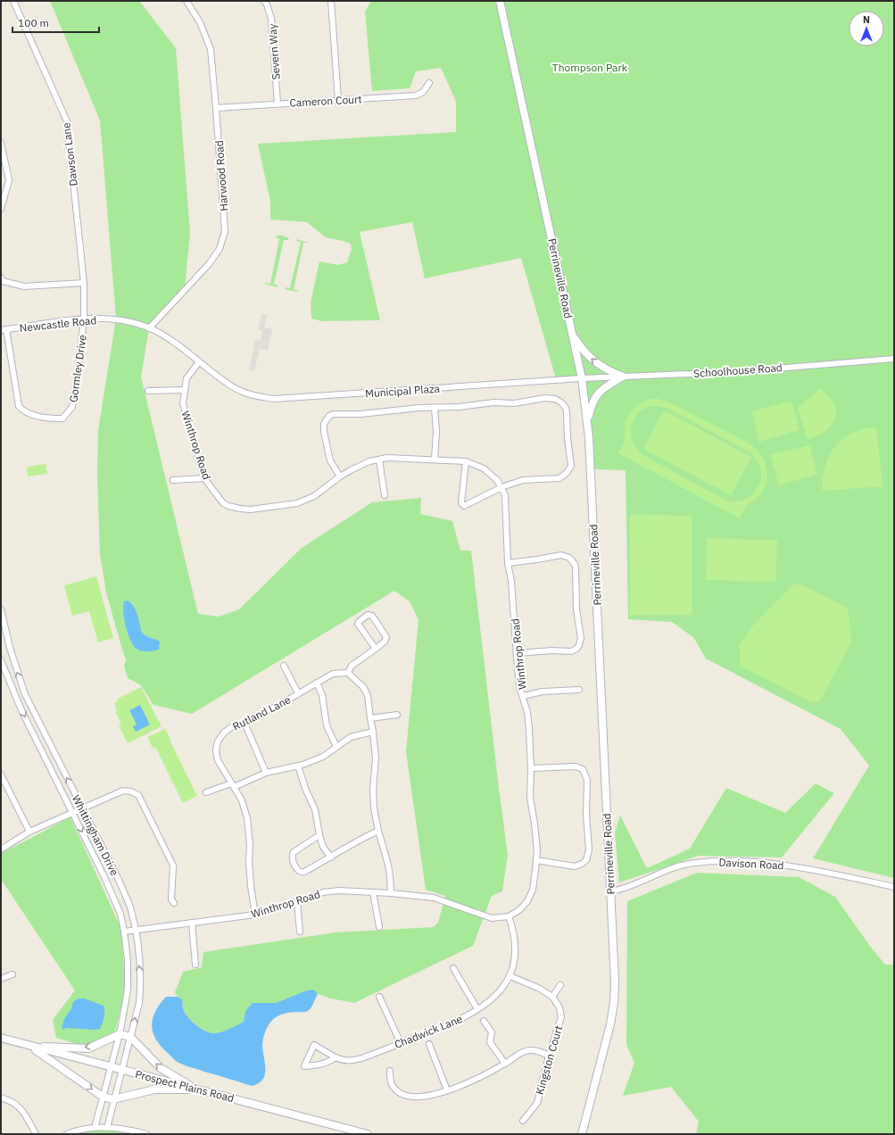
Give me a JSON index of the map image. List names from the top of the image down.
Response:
{
  "streets": {
    "street": [
      "Severn Way",
      "Cameron Court",
      "Dawson Lane",
      "Harwood Road",
      "Perrineville Road",
      "Newcastle Road",
      "Gormley Drive",
      "Schoolhouse Road",
      "Municipal Plaza",
      "Winthrop Road",
      "Rutland Lane",
      "Whittingham Drive",
      "Davison Road",
      "Chadwick Lane",
      "Kingston Court",
      "Prospect Plains Road"
    ]
  },
  "crossings": [
    ["Severn Way", "Cameron Court"],
    ["Cameron Court", "Harwood Road"],
    ["Dawson Lane", "Newcastle Road"],
    ["Dawson Lane", "Gormley Drive"],
    ["Harwood Road", "Newcastle Road"],
    ["Perrineville Road", "Schoolhouse Road"],
    ["Perrineville Road", "Municipal Plaza"],
    ["Perrineville Road", "Davison Road"],
    ["Newcastle Road", "Gormley Drive"],
    ["Newcastle Road", "Municipal Plaza"],
    ["Newcastle Road", "Winthrop Road"],
    ["Schoolhouse Road", "Municipal Plaza"],
    ["Winthrop Road", "Rutland Lane"],
    ["Winthrop Road", "Whittingham Drive"],
    ["Winthrop Road", "Chadwick Lane"],
    ["Whittingham Drive", "Prospect Plains Road"]
  ],
  "parks": ["Thompson Park"],
  "scale_bar": "100 m",
  "north": "top"
}
